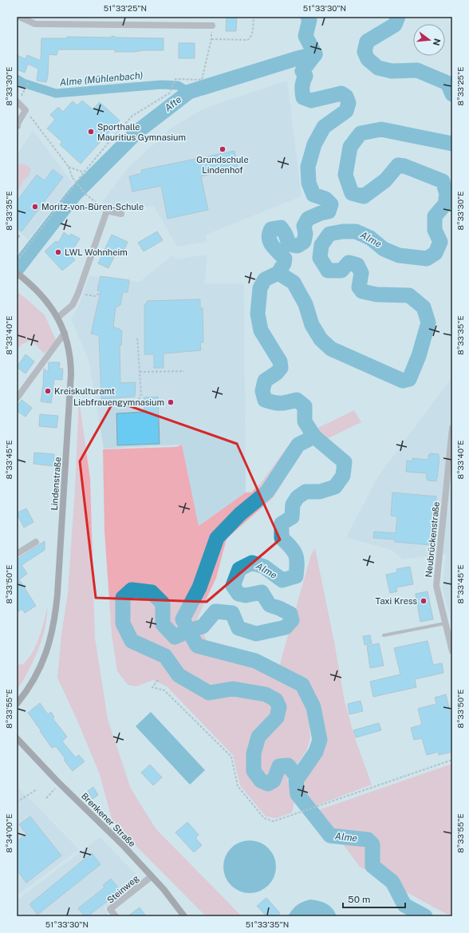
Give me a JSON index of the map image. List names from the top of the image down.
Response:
{
  "streets": {
    "main road": ["Lindenstraße", "Brenkener Straße"],
    "street": ["Neubrückenstraße", "Steinweg"]
  },
  "crossings": [
    ["Brenkener Straße", "Steinweg"]
  ],
  "water": ["Alme (Mühlenbach)", "Afte", "Alme"],
  "places": [
    "Sporthalle Mauritius Gymnasium",
    "Grundschule Lindenhof",
    "Moritz-von-Büren-Schule",
    "LWL Wohnheim",
    "Kreiskulturamt",
    "Liebfrauengymnasium",
    "Taxi Kress"
  ],
  "scale_bar": "50 m",
  "north": "right",
  "coordinates": [
    "51°33'25\"N",
    "51°33'30\"N",
    "8°33'30\"E",
    "8°33'25\"E",
    "8°33'35\"E",
    "8°33'40\"E",
    "8°33'45\"E",
    "8°33'50\"E",
    "8°33'55\"E",
    "8°34'00\"E",
    "51°33'35\"N"
  ]
}
